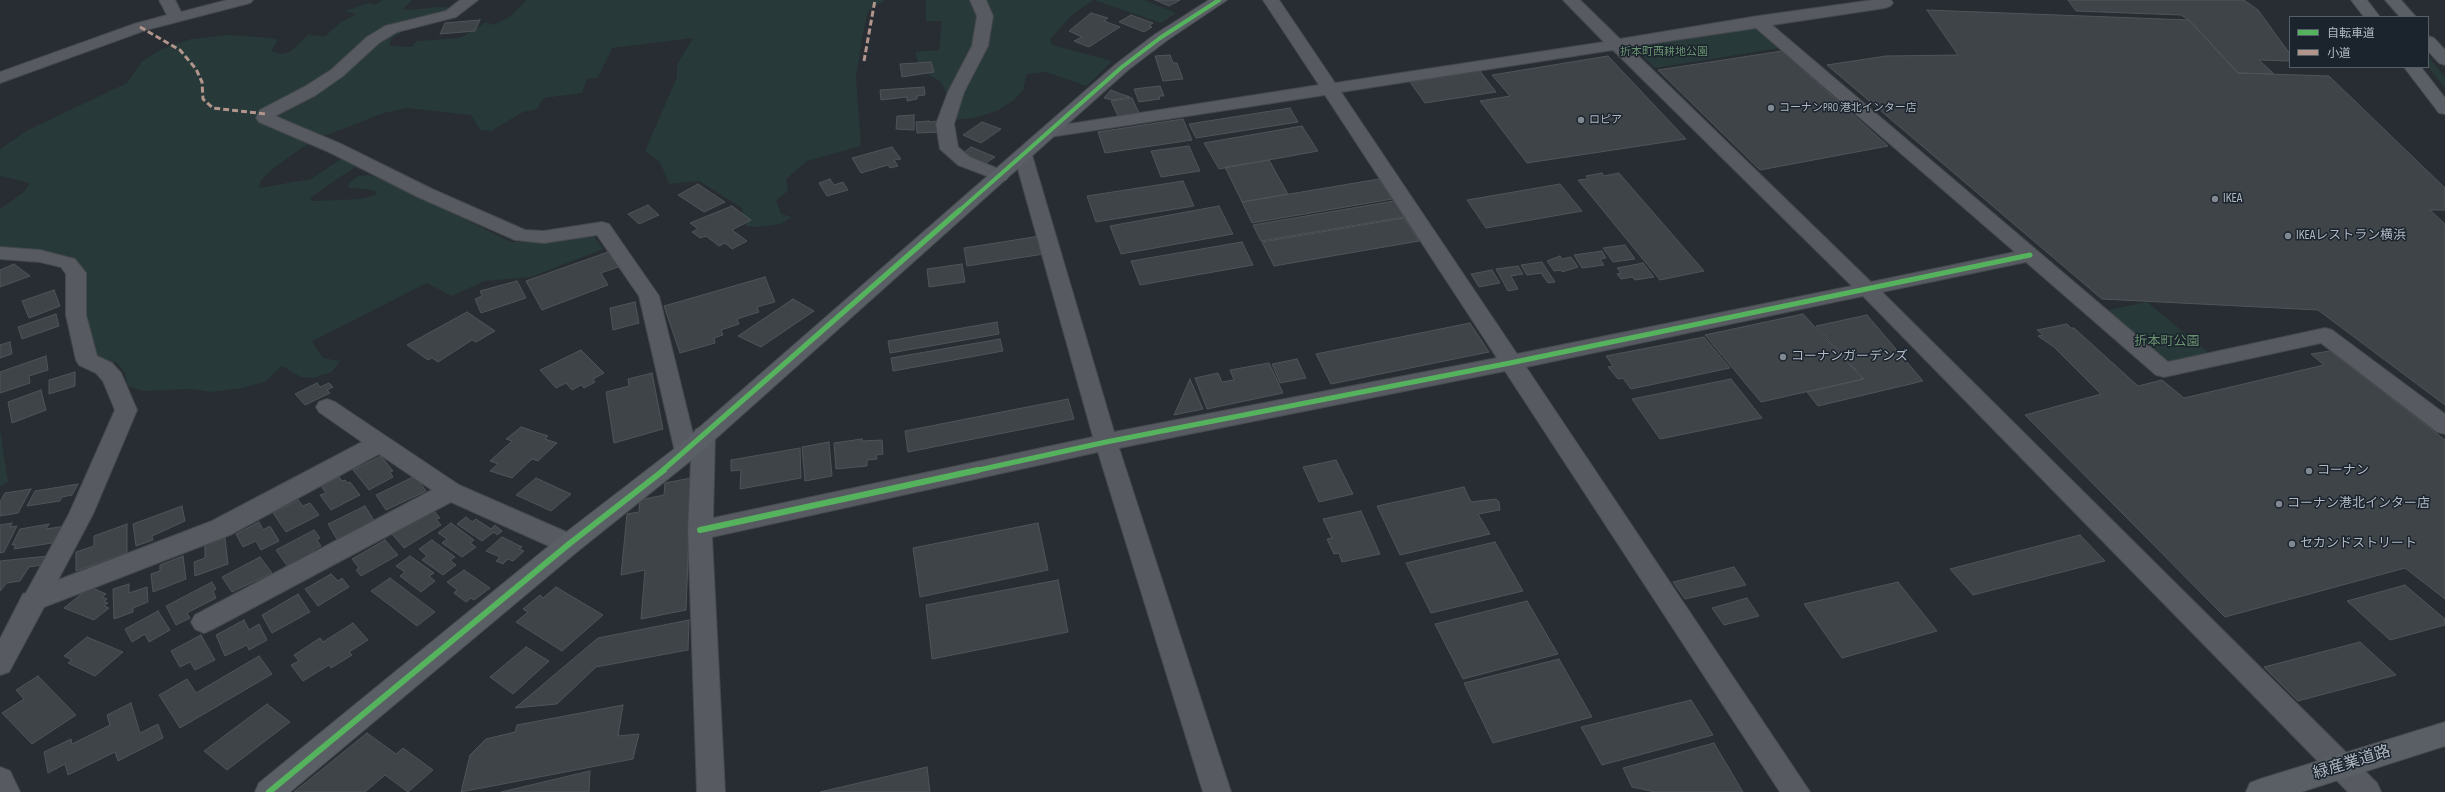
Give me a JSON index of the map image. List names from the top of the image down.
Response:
{
  "streets": {
    "street": ["緑産業道路"]
  },
  "parks": ["折本町西耕地公園", "折本町公園"],
  "places": [
    "コーナンPRO 港北インター店",
    "ロピア",
    "IKEA",
    "IKEAレストラン横浜",
    "コーナンガーデンズ",
    "コーナン",
    "コーナン港北インター店",
    "セカンドストリート"
  ],
  "legend": ["自転車道", "小道"]
}
